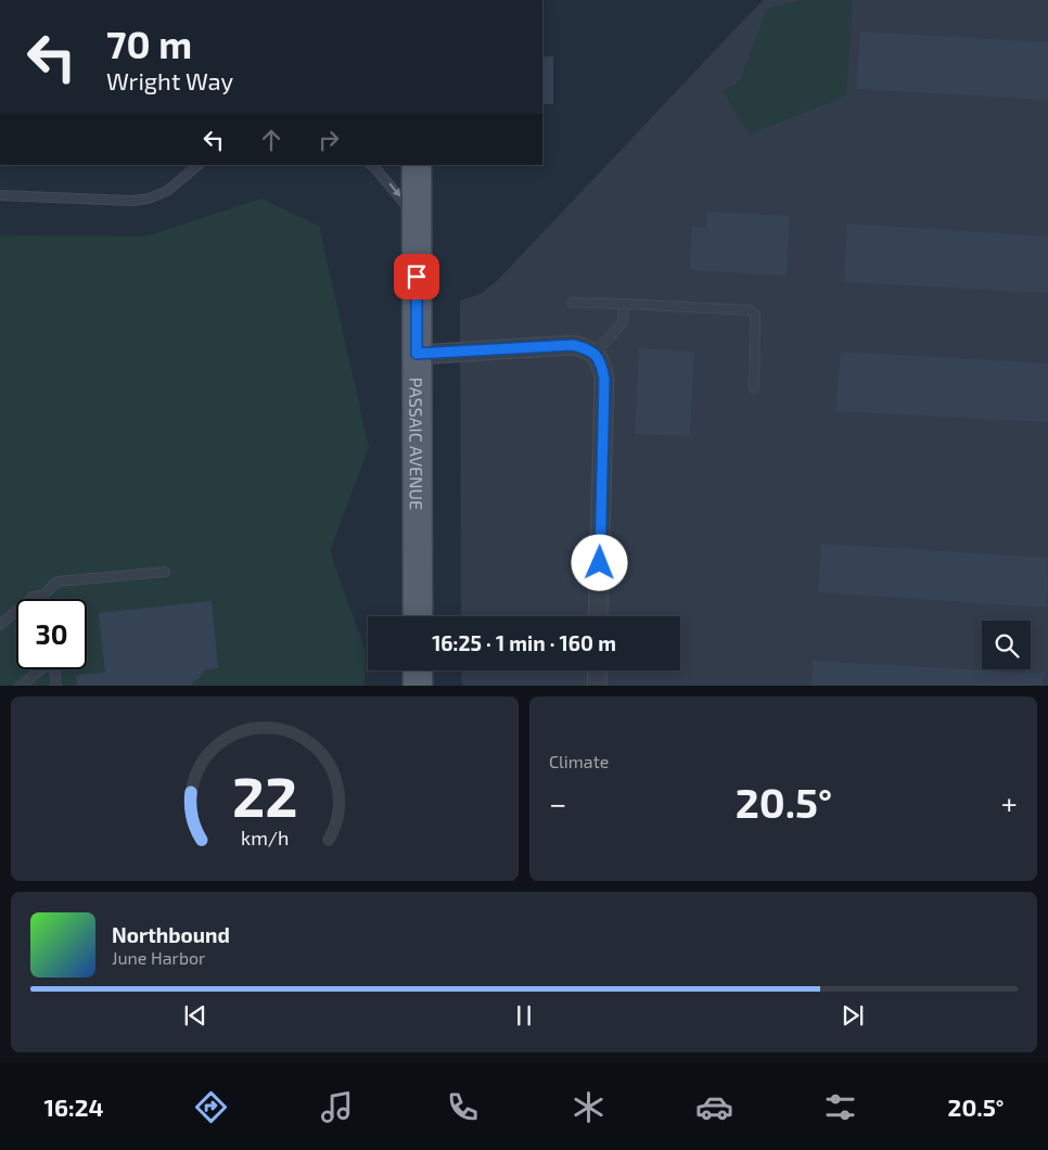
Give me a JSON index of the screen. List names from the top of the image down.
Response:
{
  "streets": {
    "main road": ["PASSAIC AVENUE"]
  },
  "page": {
    "turn": ["70 m", "Wright Way"],
    "limit": "30",
    "trip": "16:25 · 1 min · 160 m",
    "tile": "Climate",
    "heat": ["−", "20.5°", "+"],
    "song": ["Northbound", "June Harbor"],
    "tabs": ["16:24", "20.5°"],
    "gauge": ["22", "km/h"]
  }
}
